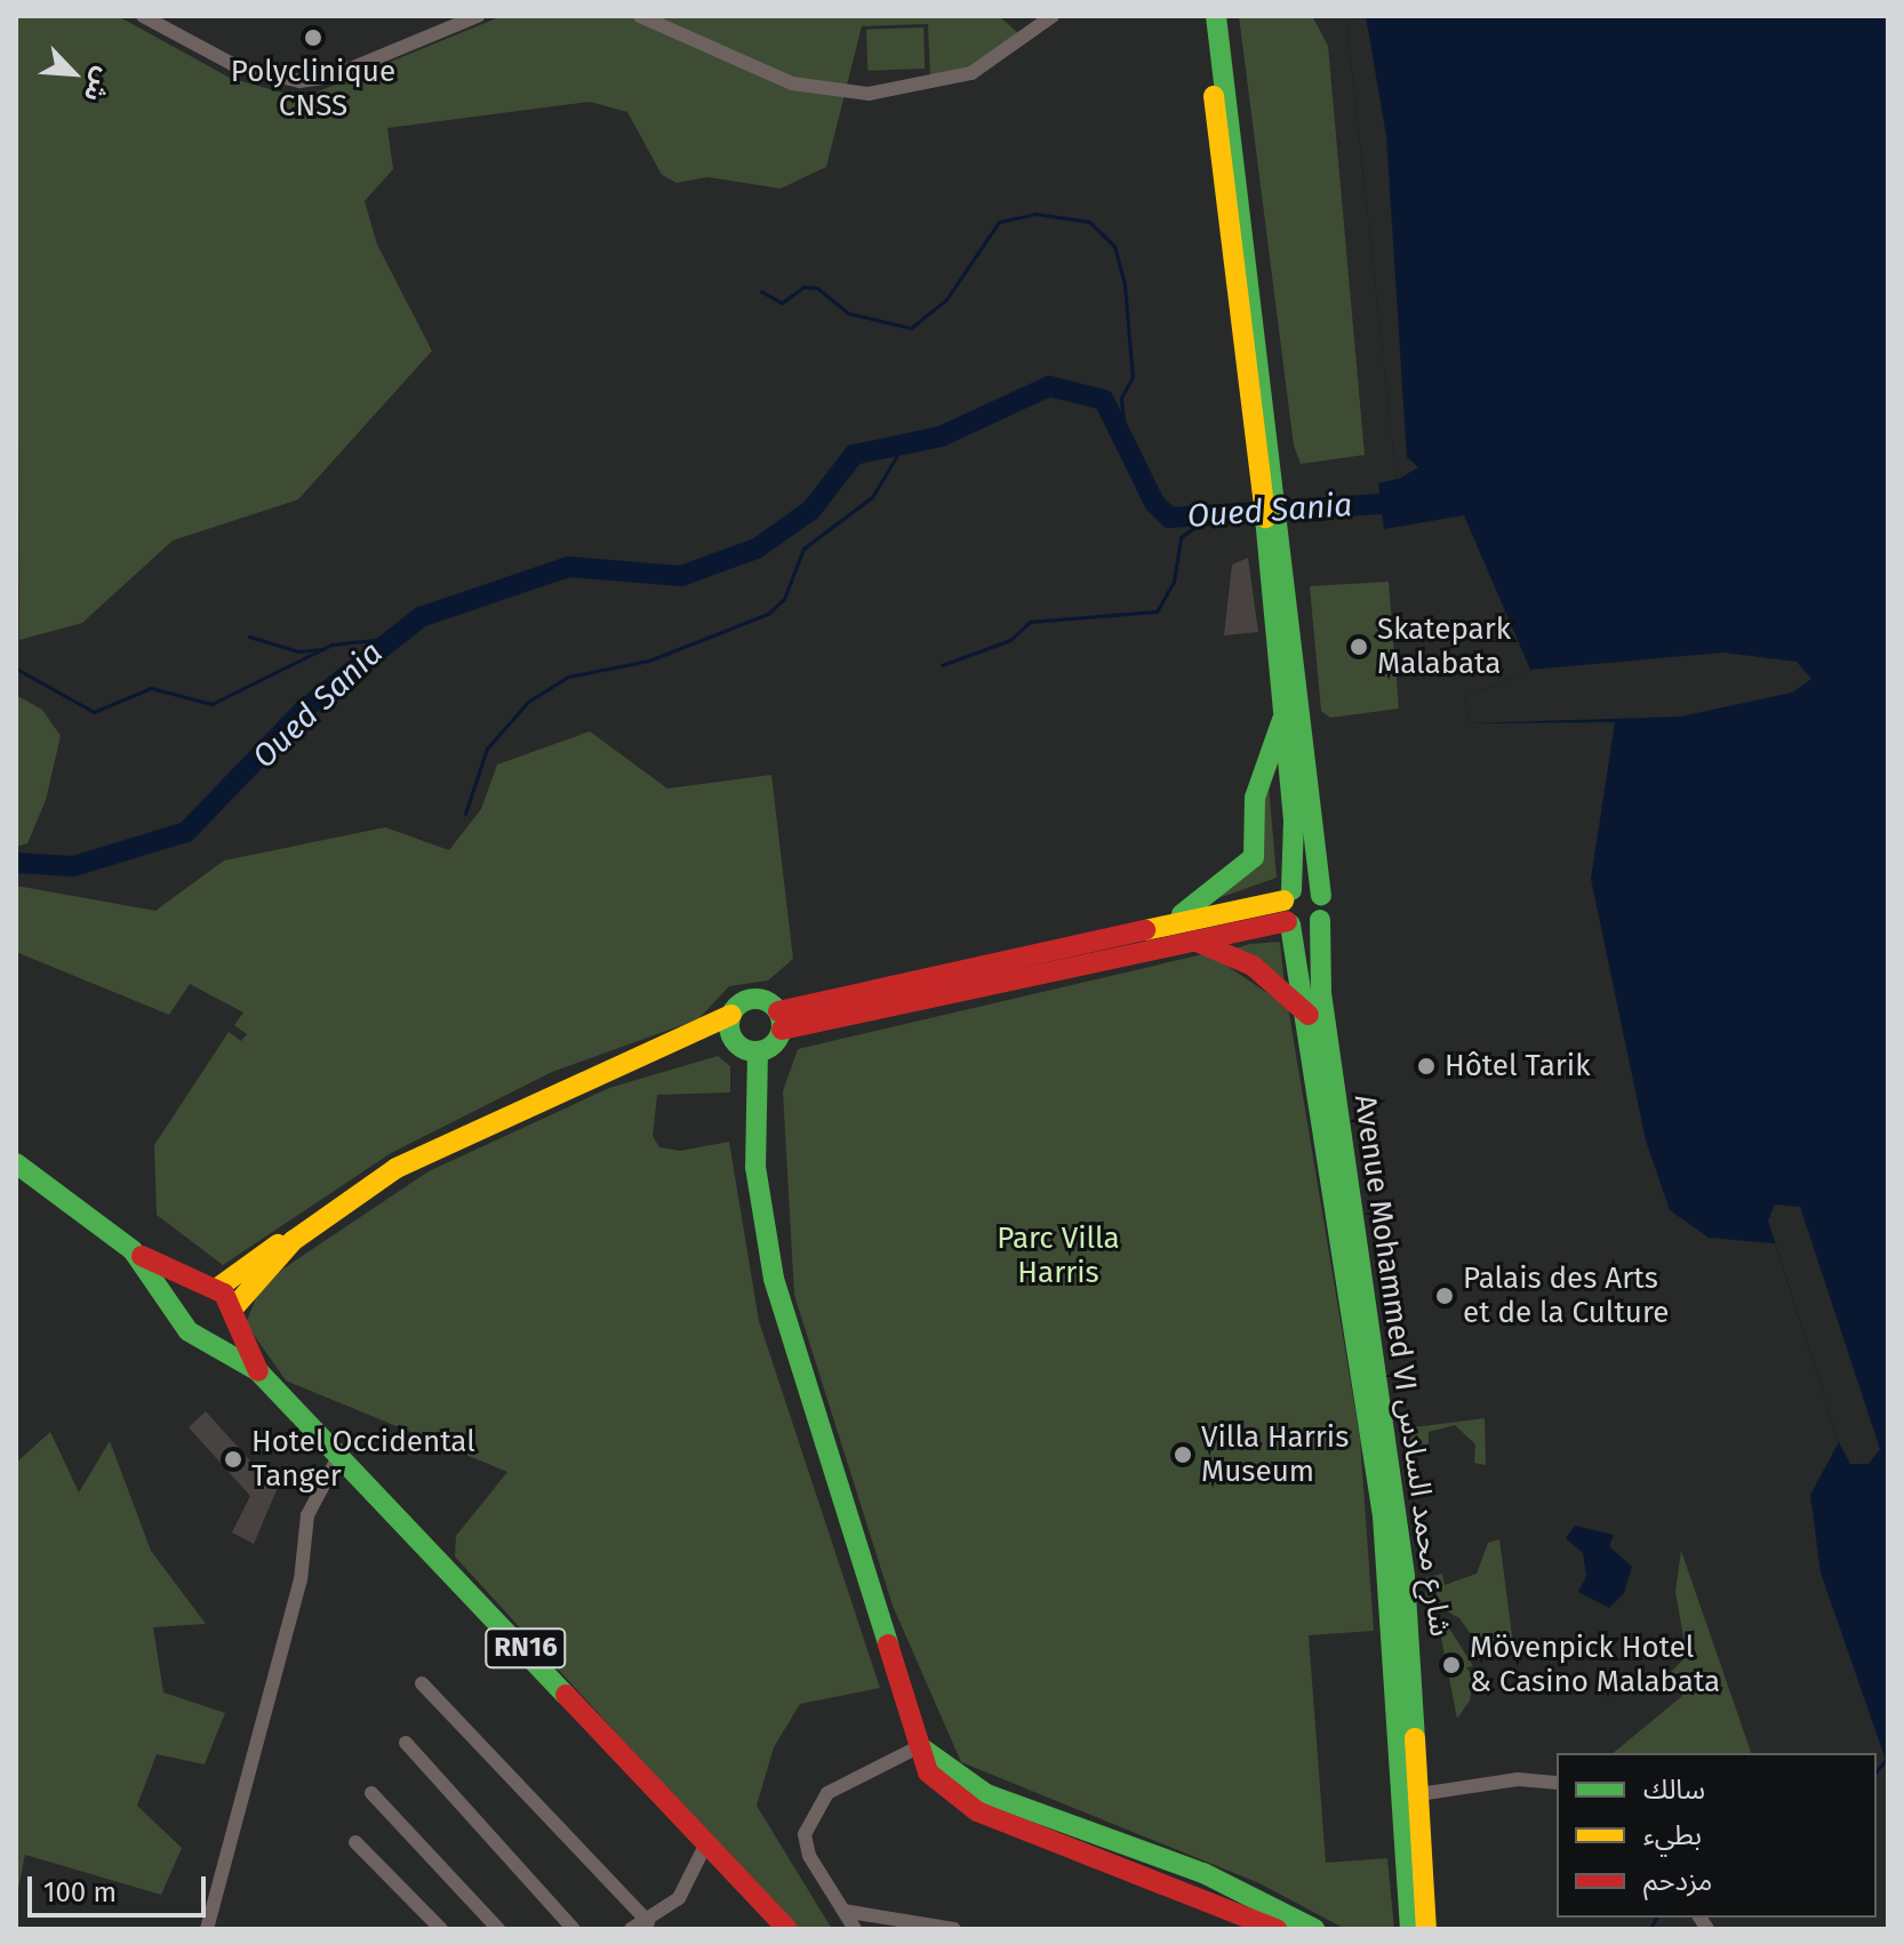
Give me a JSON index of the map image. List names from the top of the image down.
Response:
{
  "streets": {
    "main road": ["Avenue Mohammed VI شارع محمد السادس", "RN16"]
  },
  "water": ["Oued Sania"],
  "parks": ["Parc Villa Harris"],
  "places": [
    "Polyclinique CNSS",
    "Skatepark Malabata",
    "Hôtel Tarik",
    "Palais des Arts et de la Culture",
    "Villa Harris Museum",
    "Hotel Occidental Tanger",
    "Mövenpick Hotel & Casino Malabata"
  ],
  "legend": ["سالك", "بطيء", "مزدحم"],
  "scale_bar": "100 m",
  "north": "bottom right"
}
